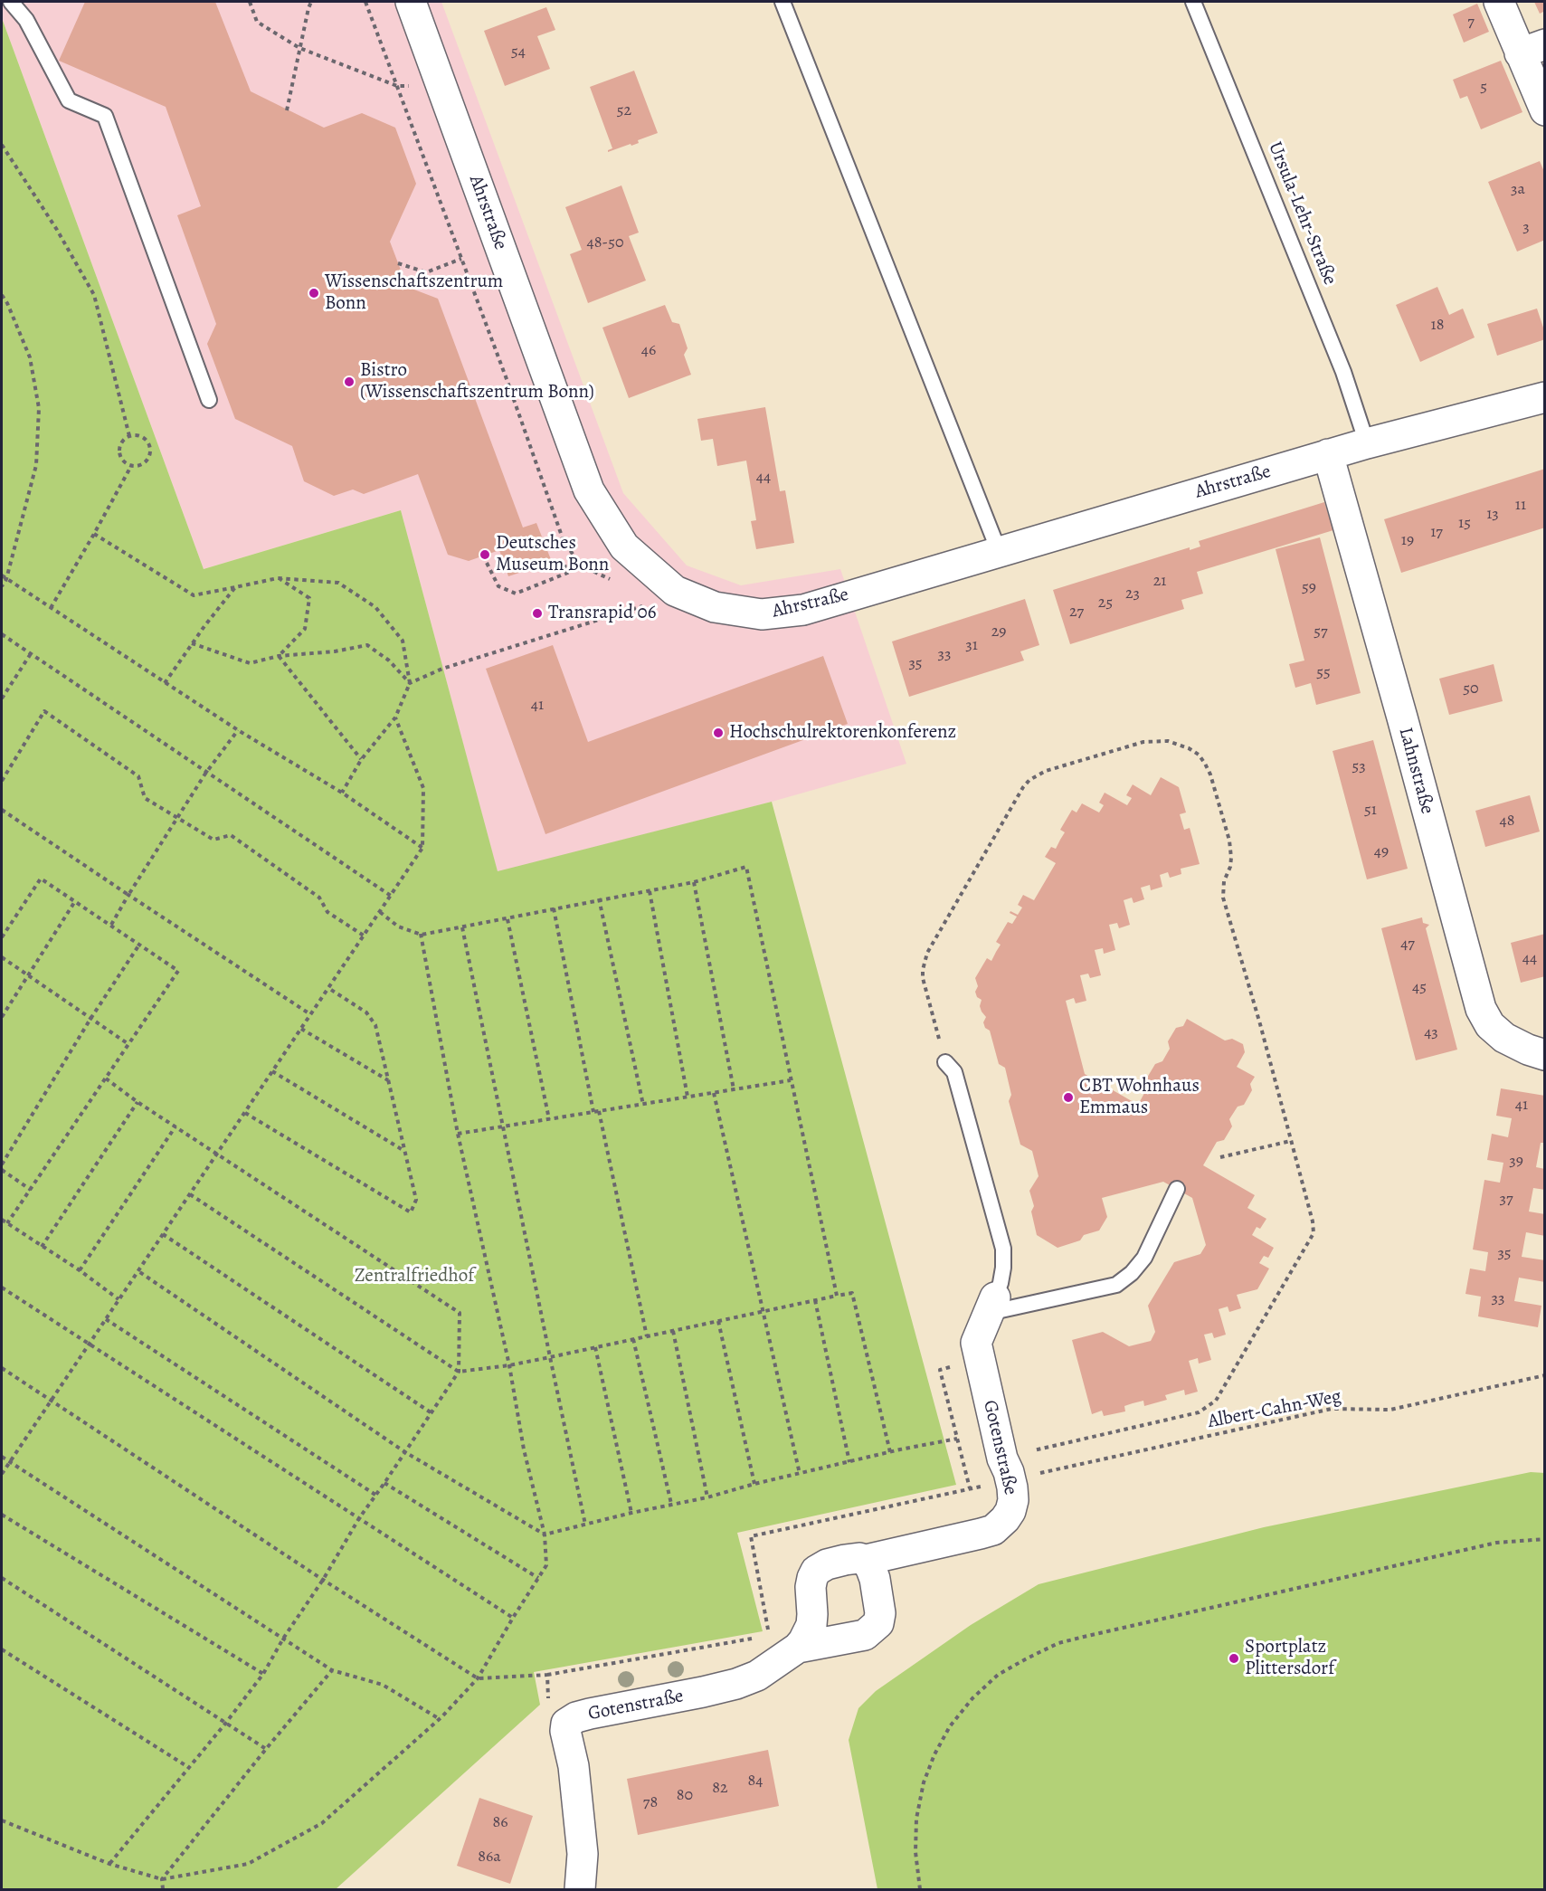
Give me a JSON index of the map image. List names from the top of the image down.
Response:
{
  "streets": {
    "street": ["Ahrstraße", "Lahnstraße", "Gotenstraße"],
    "lane": ["Ursula-Lehr-Straße"],
    "path": ["Albert-Cahn-Weg"]
  },
  "crossings": [
    ["Ahrstraße", "Ursula-Lehr-Straße"],
    ["Ahrstraße", "Lahnstraße"],
    ["Albert-Cahn-Weg", "Gotenstraße"]
  ],
  "parks": ["Zentralfriedhof"],
  "places": [
    "Wissenschaftszentrum Bonn",
    "Bistro (Wissenschaftszentrum Bonn)",
    "Deutsches Museum Bonn",
    "Transrapid 06",
    "Hochschulrektorenkonferenz",
    "CBT Wohnhaus Emmaus",
    "Sportplatz Plittersdorf"
  ],
  "house_numbers": [
    "7",
    "54",
    "5",
    "52",
    "3a",
    "3",
    "48-50",
    "18",
    "46",
    "44",
    "11",
    "13",
    "15",
    "17",
    "19",
    "21",
    "59",
    "23",
    "25",
    "27",
    "29",
    "57",
    "31",
    "33",
    "35",
    "55",
    "50",
    "41",
    "53",
    "51",
    "48",
    "49",
    "47",
    "44",
    "45",
    "43",
    "41",
    "39",
    "37",
    "35",
    "33",
    "84",
    "82",
    "80",
    "78",
    "86",
    "86a"
  ]
}
